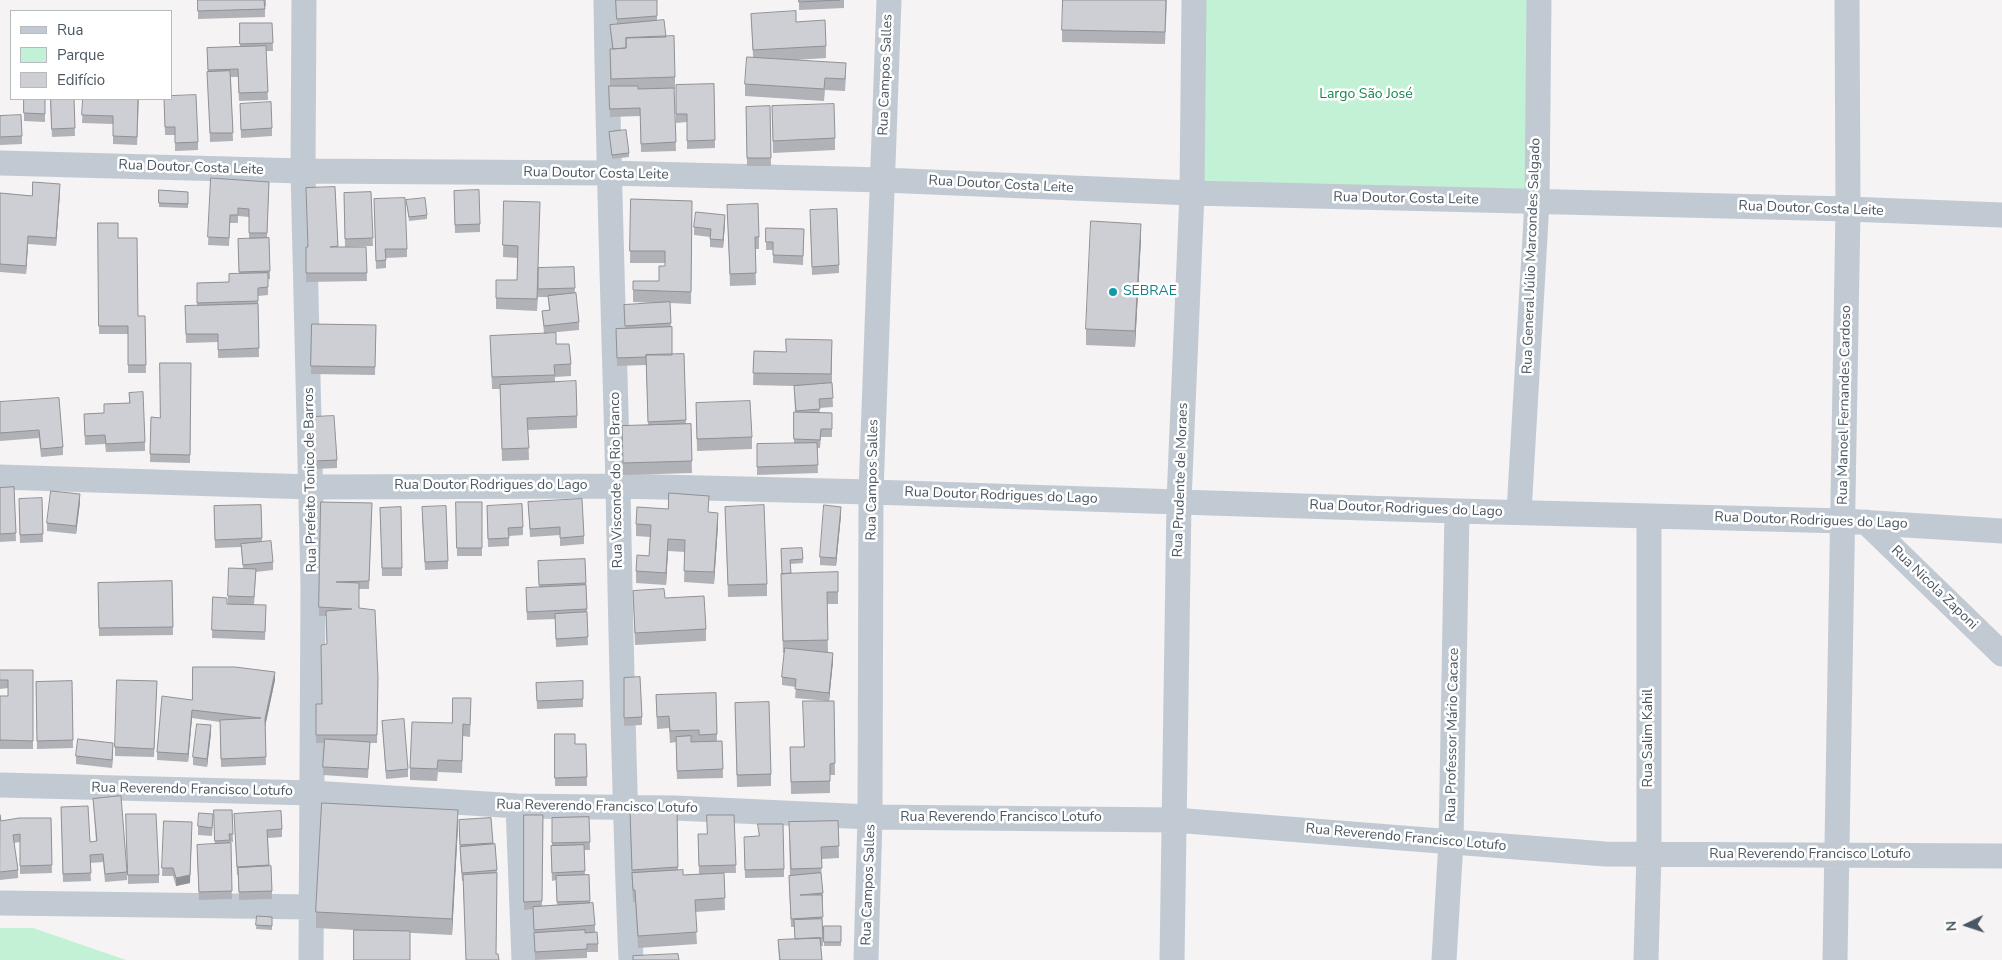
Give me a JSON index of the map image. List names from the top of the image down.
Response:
{
  "streets": {
    "street": [
      "Rua Campos Salles",
      "Rua Doutor Costa Leite",
      "Rua General Júlio Marcondes Salgado",
      "Rua Manoel Fernandes Cardoso",
      "Rua Prefeito Tonico de Barros",
      "Rua Visconde do Rio Branco",
      "Rua Prudente de Moraes",
      "Rua Doutor Rodrigues do Lago",
      "Rua Nicola Zaponi",
      "Rua Professor Mário Cacace",
      "Rua Salim Kahil",
      "Rua Reverendo Francisco Lotufo"
    ]
  },
  "crossings": [
    ["Rua Campos Salles", "Rua Doutor Costa Leite"],
    ["Rua Campos Salles", "Rua Doutor Rodrigues do Lago"],
    ["Rua Campos Salles", "Rua Reverendo Francisco Lotufo"],
    ["Rua Doutor Costa Leite", "Rua General Júlio Marcondes Salgado"],
    ["Rua Doutor Costa Leite", "Rua Manoel Fernandes Cardoso"],
    ["Rua Doutor Costa Leite", "Rua Prefeito Tonico de Barros"],
    ["Rua Doutor Costa Leite", "Rua Visconde do Rio Branco"],
    ["Rua Doutor Costa Leite", "Rua Prudente de Moraes"],
    ["Rua General Júlio Marcondes Salgado", "Rua Doutor Rodrigues do Lago"],
    ["Rua Manoel Fernandes Cardoso", "Rua Doutor Rodrigues do Lago"],
    ["Rua Manoel Fernandes Cardoso", "Rua Nicola Zaponi"],
    ["Rua Manoel Fernandes Cardoso", "Rua Reverendo Francisco Lotufo"],
    ["Rua Prefeito Tonico de Barros", "Rua Doutor Rodrigues do Lago"],
    ["Rua Prefeito Tonico de Barros", "Rua Reverendo Francisco Lotufo"],
    ["Rua Visconde do Rio Branco", "Rua Doutor Rodrigues do Lago"],
    ["Rua Visconde do Rio Branco", "Rua Reverendo Francisco Lotufo"],
    ["Rua Prudente de Moraes", "Rua Doutor Rodrigues do Lago"],
    ["Rua Prudente de Moraes", "Rua Reverendo Francisco Lotufo"],
    ["Rua Doutor Rodrigues do Lago", "Rua Nicola Zaponi"],
    ["Rua Doutor Rodrigues do Lago", "Rua Professor Mário Cacace"],
    ["Rua Doutor Rodrigues do Lago", "Rua Salim Kahil"],
    ["Rua Professor Mário Cacace", "Rua Reverendo Francisco Lotufo"],
    ["Rua Salim Kahil", "Rua Reverendo Francisco Lotufo"]
  ],
  "parks": ["Largo São José"],
  "places": ["SEBRAE"],
  "legend": ["Rua", "Parque", "Edifício"],
  "north": "left"
}
